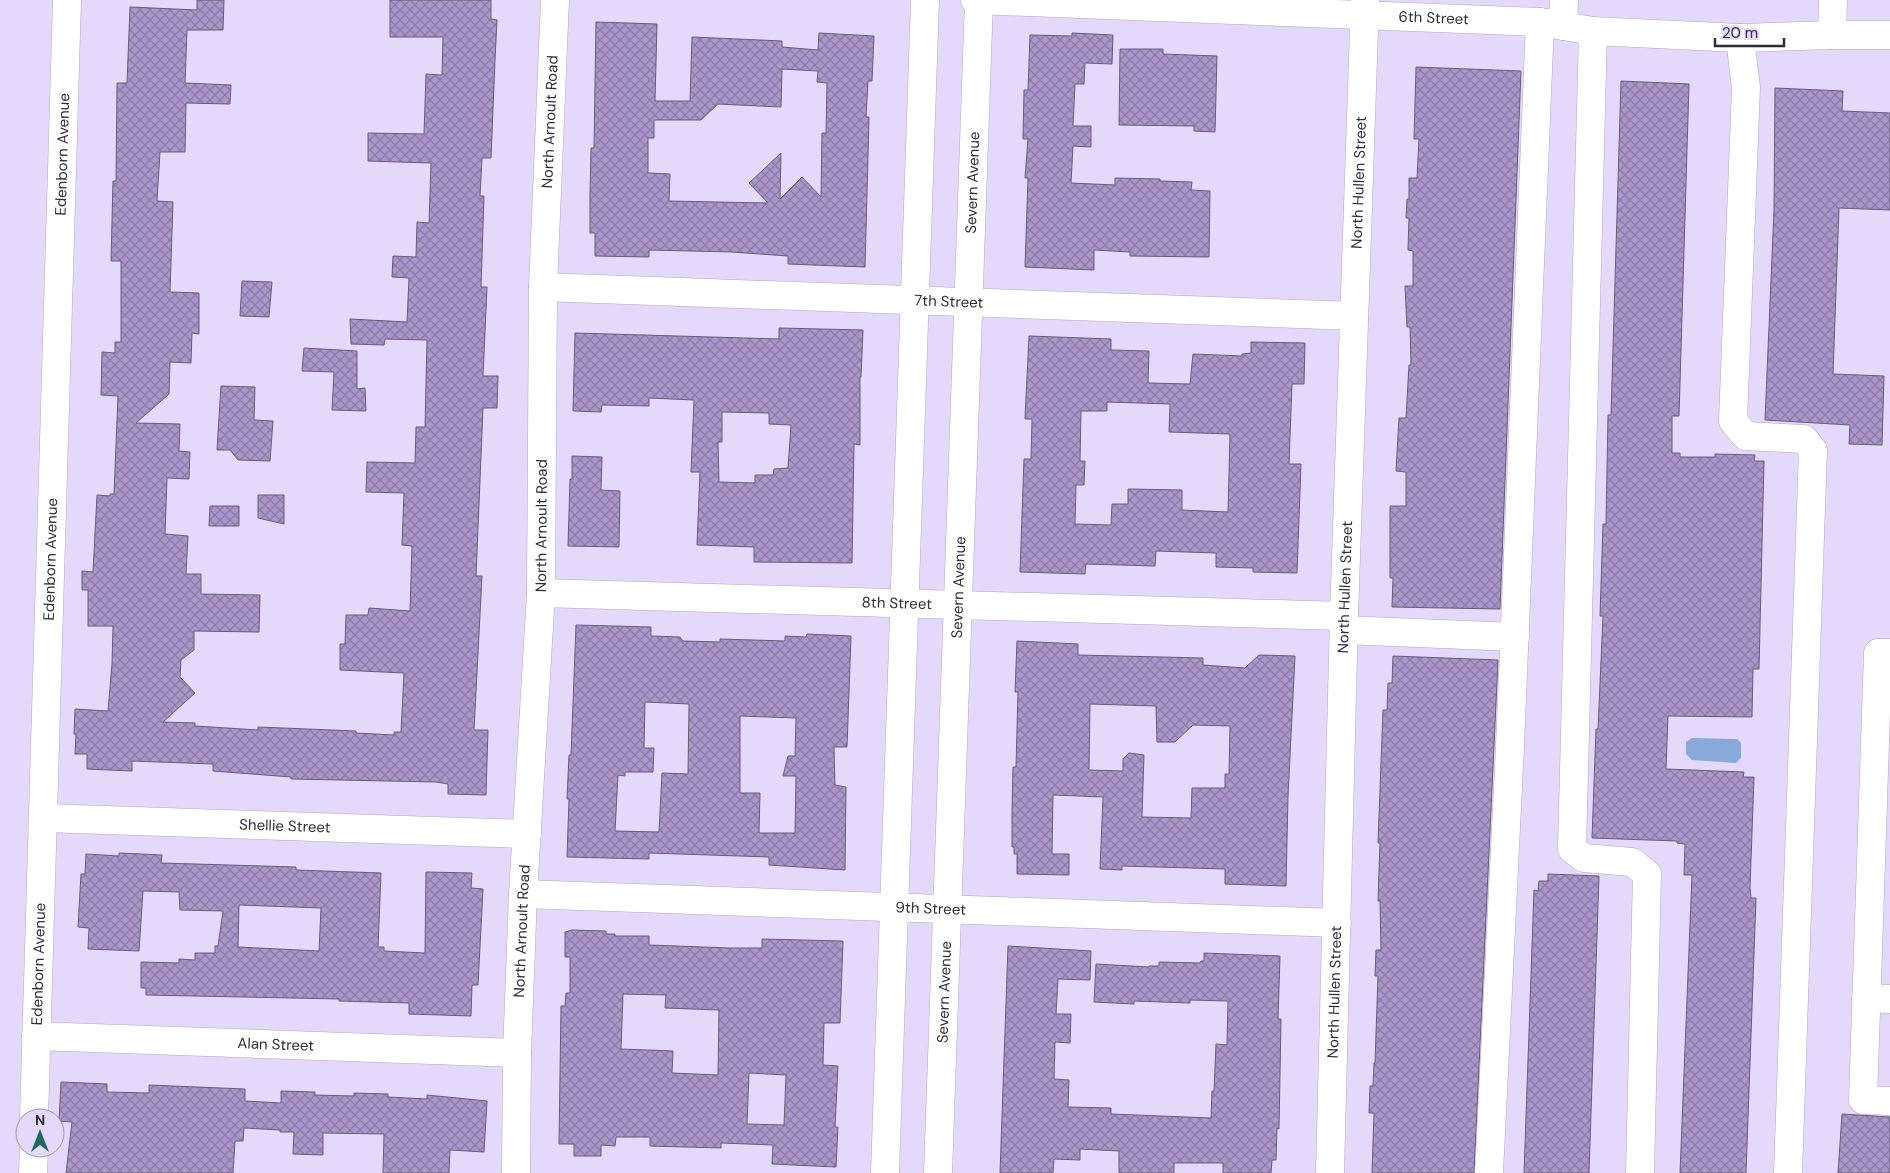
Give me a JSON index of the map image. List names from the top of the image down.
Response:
{
  "streets": {
    "street": [
      "6th Street",
      "North Arnoult Road",
      "Edenborn Avenue",
      "Severn Avenue",
      "North Hullen Street",
      "7th Street",
      "8th Street",
      "Shellie Street",
      "9th Street",
      "Alan Street"
    ]
  },
  "crossings": [
    ["6th Street", "Severn Avenue"],
    ["6th Street", "North Hullen Street"],
    ["North Arnoult Road", "7th Street"],
    ["North Arnoult Road", "8th Street"],
    ["North Arnoult Road", "Shellie Street"],
    ["North Arnoult Road", "9th Street"],
    ["North Arnoult Road", "Alan Street"],
    ["Edenborn Avenue", "Shellie Street"],
    ["Edenborn Avenue", "Alan Street"],
    ["Severn Avenue", "7th Street"],
    ["Severn Avenue", "8th Street"],
    ["Severn Avenue", "9th Street"],
    ["North Hullen Street", "7th Street"],
    ["North Hullen Street", "8th Street"],
    ["North Hullen Street", "9th Street"]
  ],
  "scale_bar": "20 m",
  "north": "top"
}
